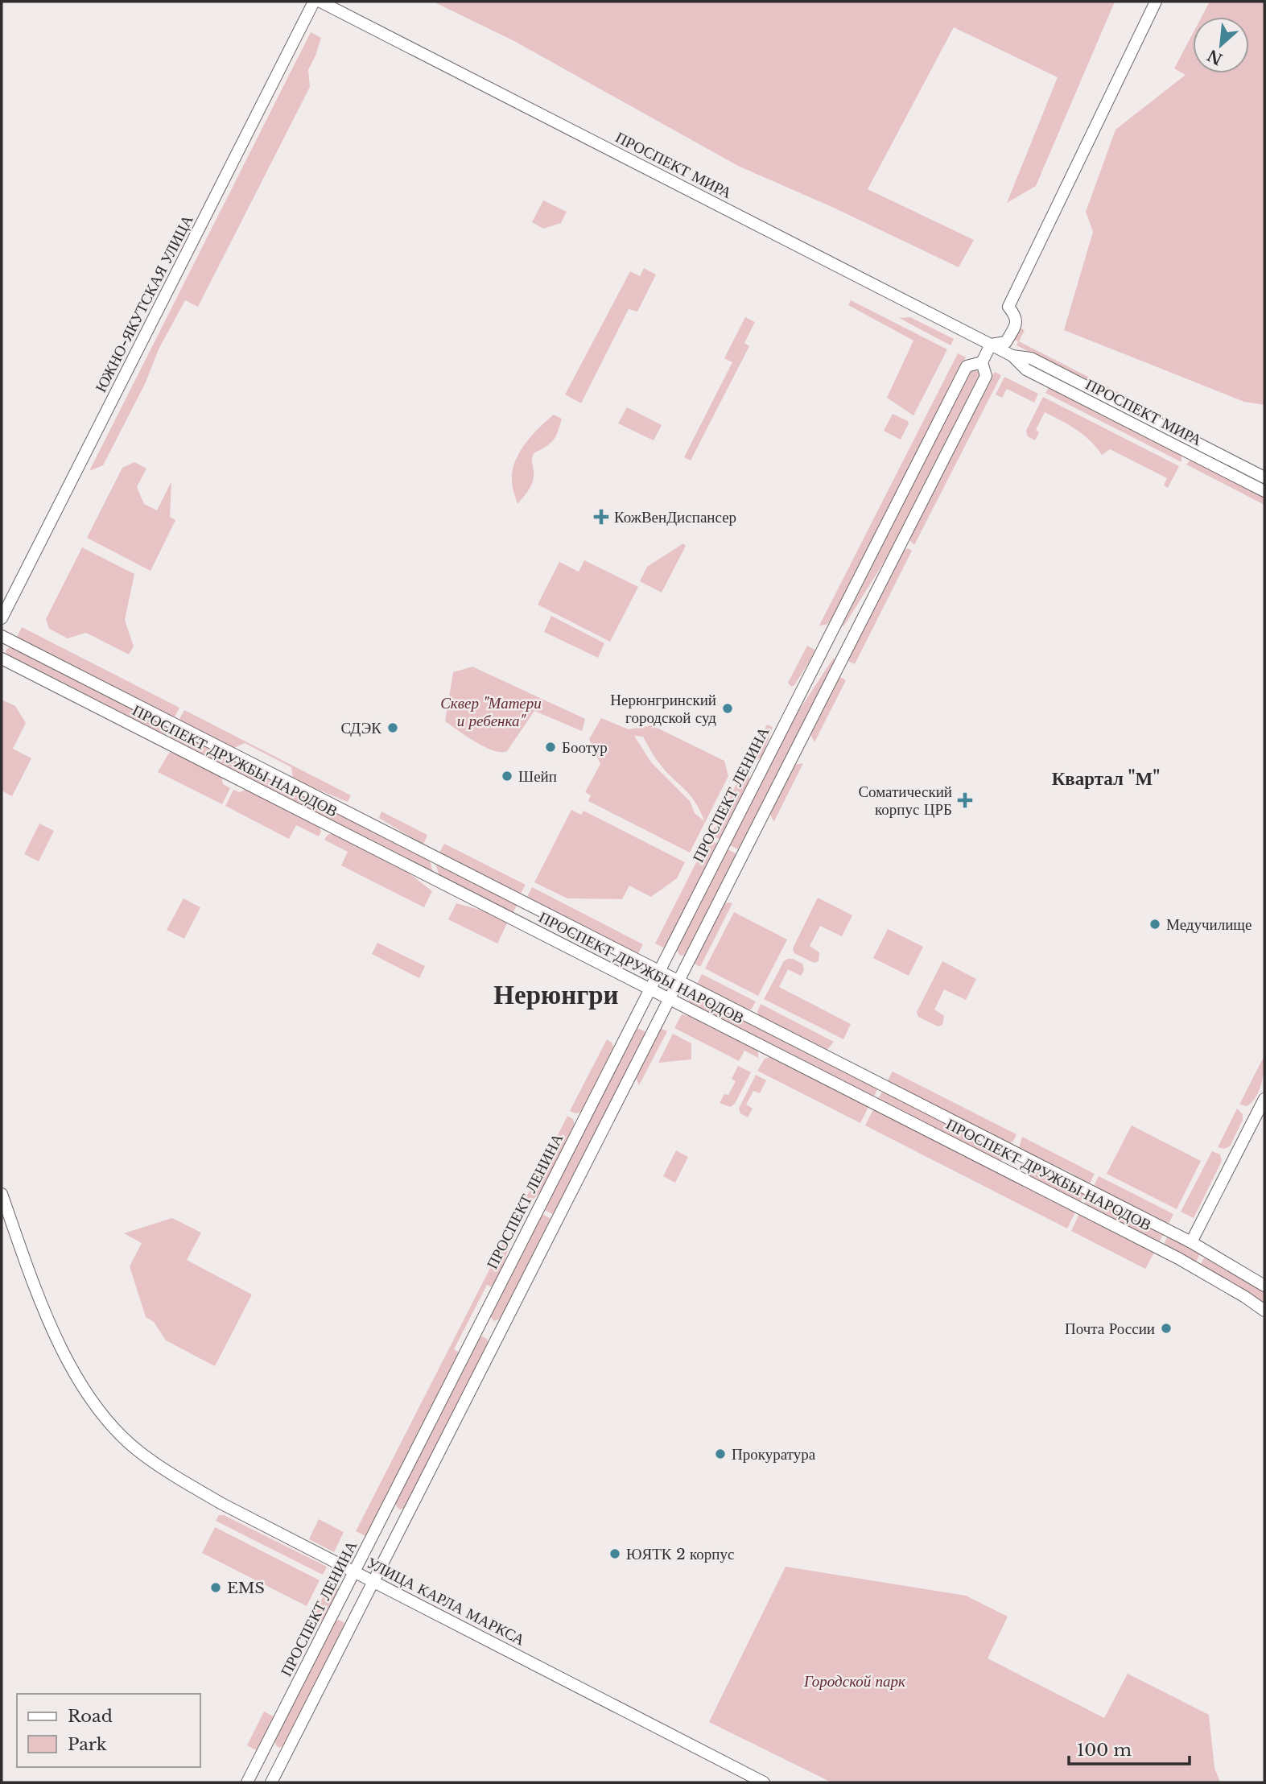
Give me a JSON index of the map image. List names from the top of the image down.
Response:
{
  "streets": {
    "street": [
      "ПРОСПЕКТ МИРА",
      "ЮЖНО-ЯКУТСКАЯ УЛИЦА",
      "ПРОСПЕКТ ДРУЖБЫ НАРОДОВ",
      "ПРОСПЕКТ ЛЕНИНА",
      "УЛИЦА КАРЛА МАРКСА"
    ]
  },
  "crossings": [
    ["ПРОСПЕКТ МИРА", "ПРОСПЕКТ ЛЕНИНА"],
    ["ПРОСПЕКТ ДРУЖБЫ НАРОДОВ", "ПРОСПЕКТ ЛЕНИНА"],
    ["ПРОСПЕКТ ЛЕНИНА", "УЛИЦА КАРЛА МАРКСА"]
  ],
  "districts": ["Квартал \"М\"", "Нерюнгри"],
  "parks": ["Сквер \"Матери и ребенка\"", "Городской парк"],
  "places": {
    "health": ["КожВенДиспансер", "Соматический корпус ЦРБ"],
    "other": [
      "Нерюнгринский городской суд",
      "СДЭК",
      "Боотур",
      "Шейп",
      "Медучилище",
      "Почта России",
      "Прокуратура",
      "ЮЯТК 2 корпус",
      "EMS"
    ]
  },
  "legend": ["Road", "Park"],
  "scale_bar": "100 m",
  "north": "bottom left"
}
